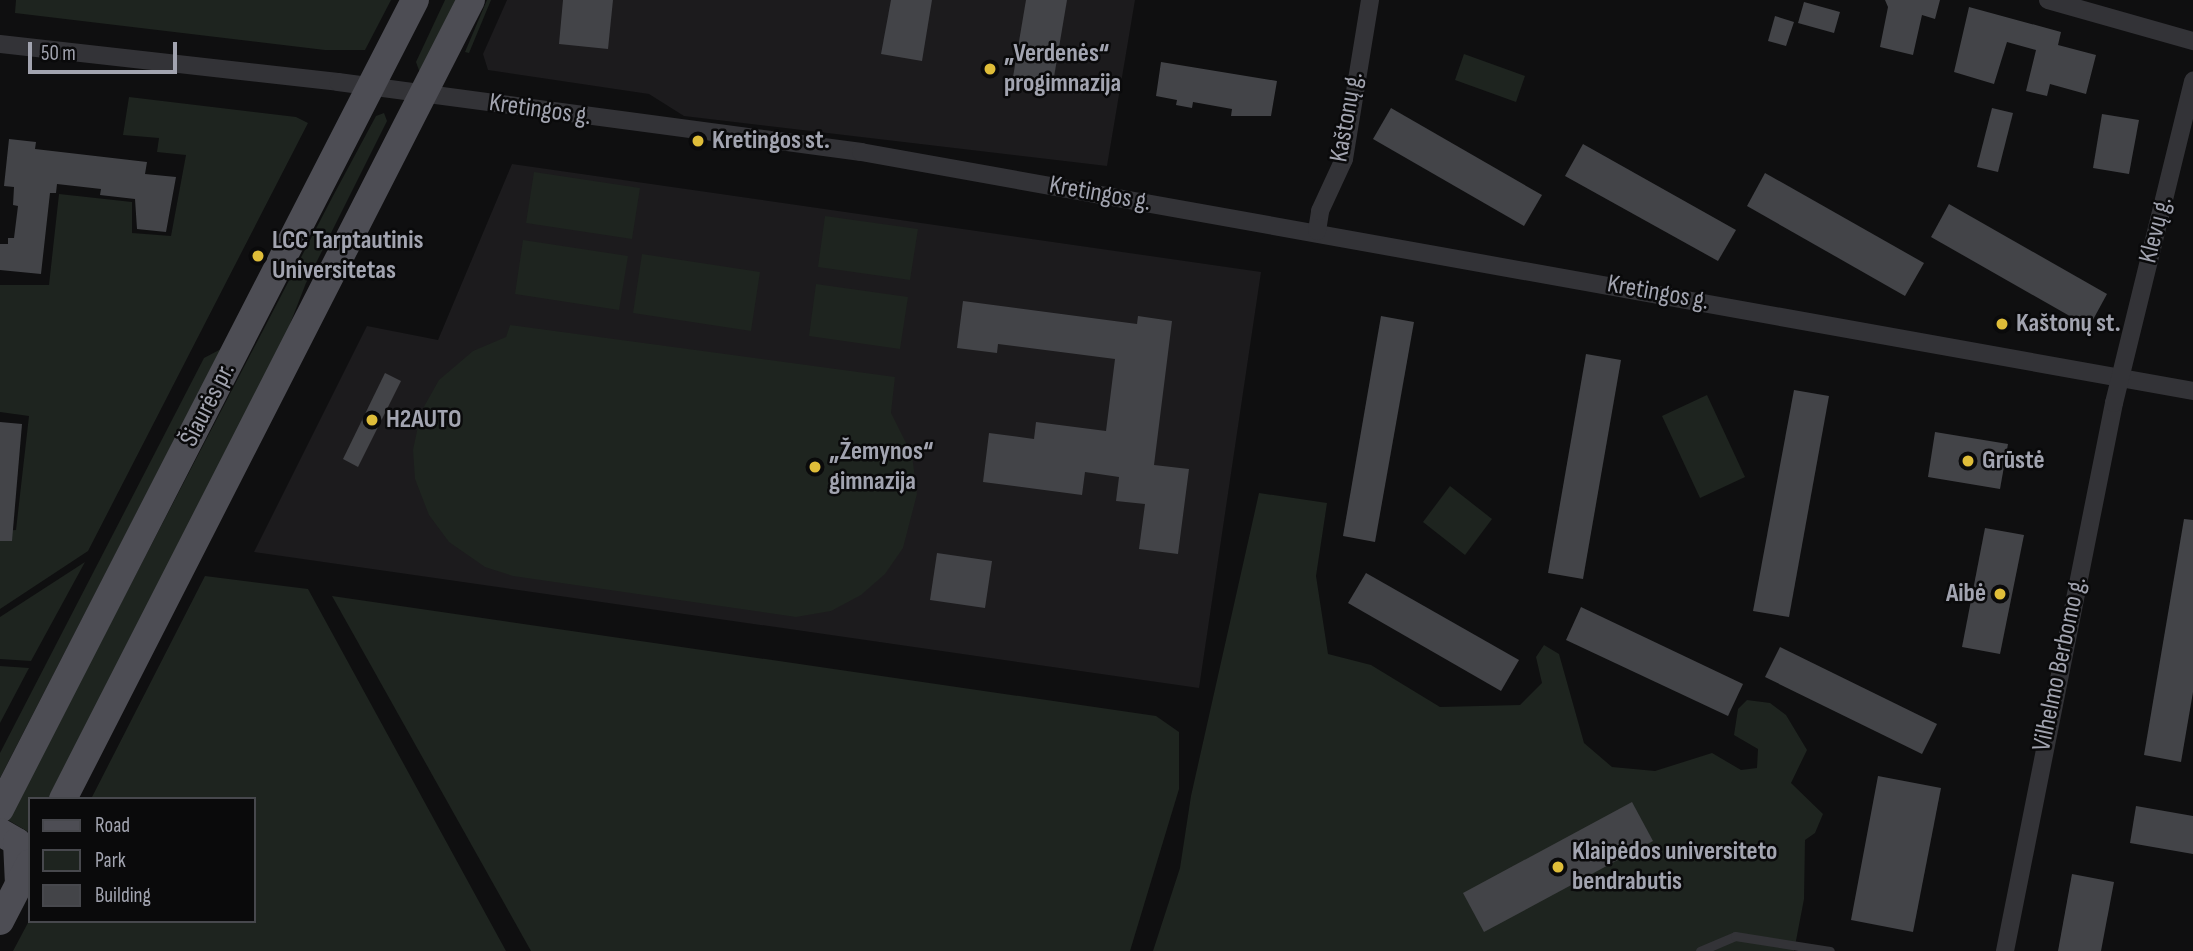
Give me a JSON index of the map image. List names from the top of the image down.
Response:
{
  "streets": {
    "main road": ["Šiaurės pr."],
    "street": [
      "Kretingos g.",
      "Kaštonų g.",
      "Klevų g.",
      "Vilhelmo Berbomo g."
    ]
  },
  "crossings": [
    ["Kretingos g.", "Kaštonų g."],
    ["Kretingos g.", "Klevų g."],
    ["Kretingos g.", "Šiaurės pr."],
    ["Kretingos g.", "Vilhelmo Berbomo g."],
    ["Klevų g.", "Vilhelmo Berbomo g."]
  ],
  "places": [
    "„Verdenės“ progimnazija",
    "Kretingos st.",
    "LCC Tarptautinis Universitetas",
    "Kaštonų st.",
    "H2AUTO",
    "Grūstė",
    "„Žemynos“ gimnazija",
    "Aibė",
    "Klaipėdos universiteto bendrabutis"
  ],
  "legend": ["Road", "Park", "Building"],
  "scale_bar": "50 m"
}
